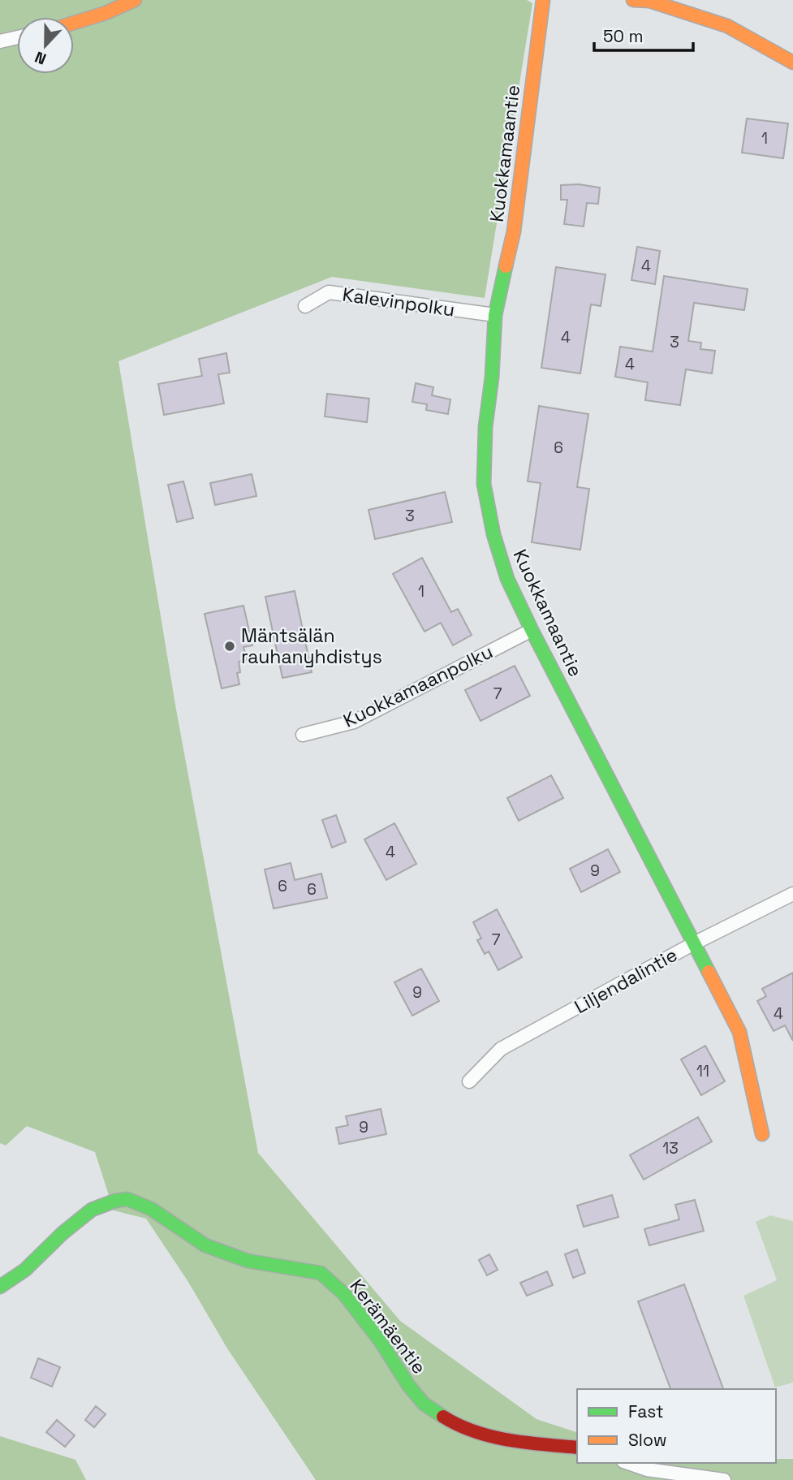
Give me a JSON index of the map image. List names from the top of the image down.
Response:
{
  "streets": {
    "street": [
      "Kuokkamaantie",
      "Kalevinpolku",
      "Kuokkamaanpolku",
      "Liljendalintie",
      "Kerämäentie"
    ]
  },
  "crossings": [
    ["Kuokkamaantie", "Kalevinpolku"],
    ["Kuokkamaantie", "Kuokkamaanpolku"],
    ["Kuokkamaantie", "Liljendalintie"]
  ],
  "places": ["Mäntsälän rauhanyhdistys"],
  "house_numbers": [
    "1",
    "4",
    "4",
    "3",
    "4",
    "6",
    "3",
    "1",
    "7",
    "4",
    "9",
    "6",
    "6",
    "7",
    "9",
    "4",
    "11",
    "9",
    "13"
  ],
  "legend": ["Fast", "Slow"],
  "scale_bar": "50 m",
  "north": "bottom"
}
